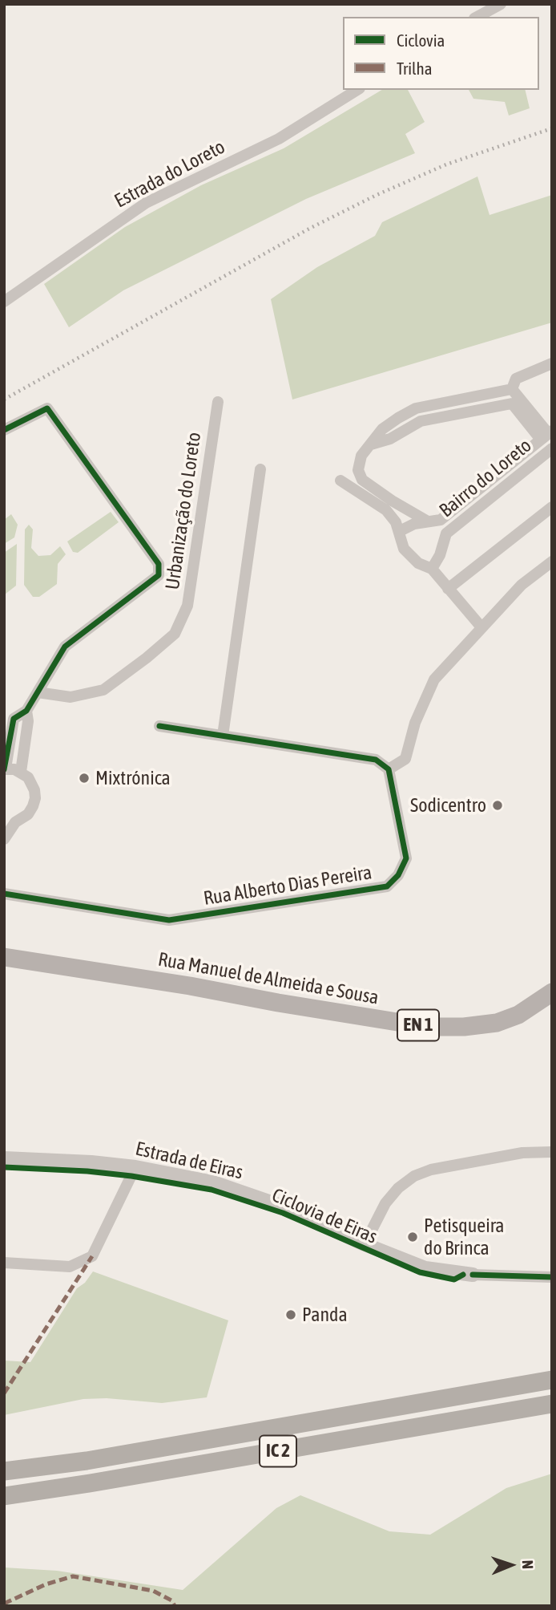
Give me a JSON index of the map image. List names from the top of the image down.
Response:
{
  "streets": {
    "highway": ["IC 2"],
    "main road": ["Rua Manuel de Almeida e Sousa", "EN 1"],
    "street": [
      "Estrada do Loreto",
      "Bairro do Loreto",
      "Urbanização do Loreto",
      "Rua Alberto Dias Pereira",
      "Estrada de Eiras"
    ],
    "cycle path": ["Ciclovia de Eiras"]
  },
  "places": [
    "Mixtrónica",
    "Sodicentro",
    "Petisqueira do Brinca",
    "Panda"
  ],
  "legend": ["Ciclovia", "Trilha"],
  "north": "right"
}
